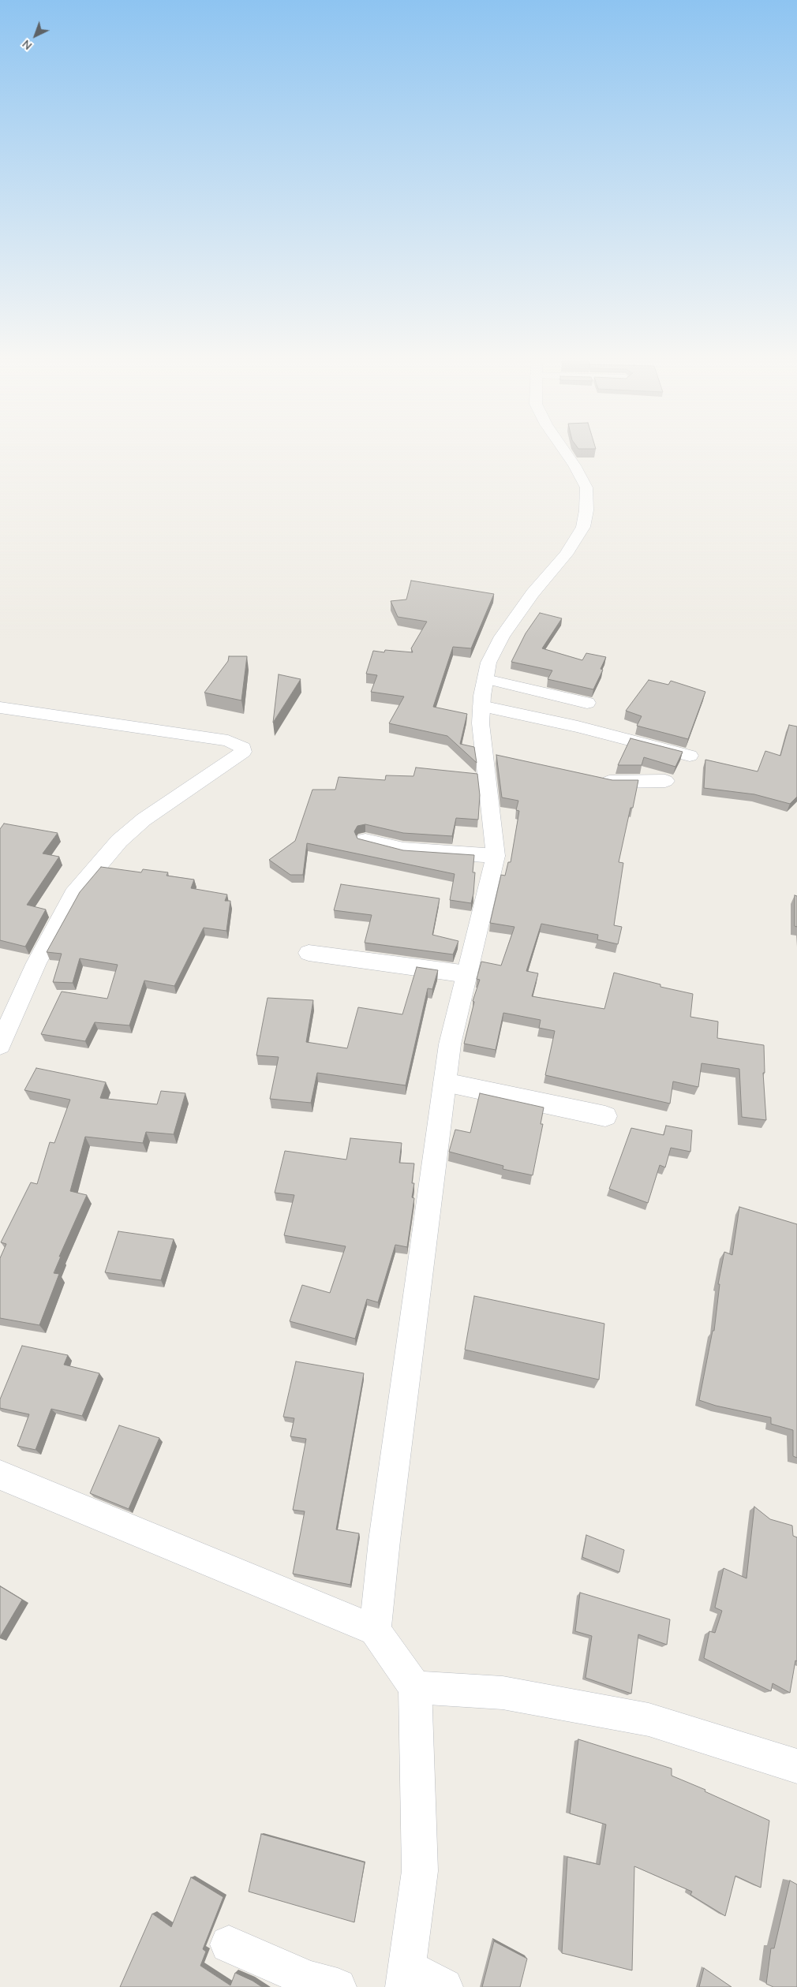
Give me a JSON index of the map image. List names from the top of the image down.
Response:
{
  "north": "bottom left"
}
